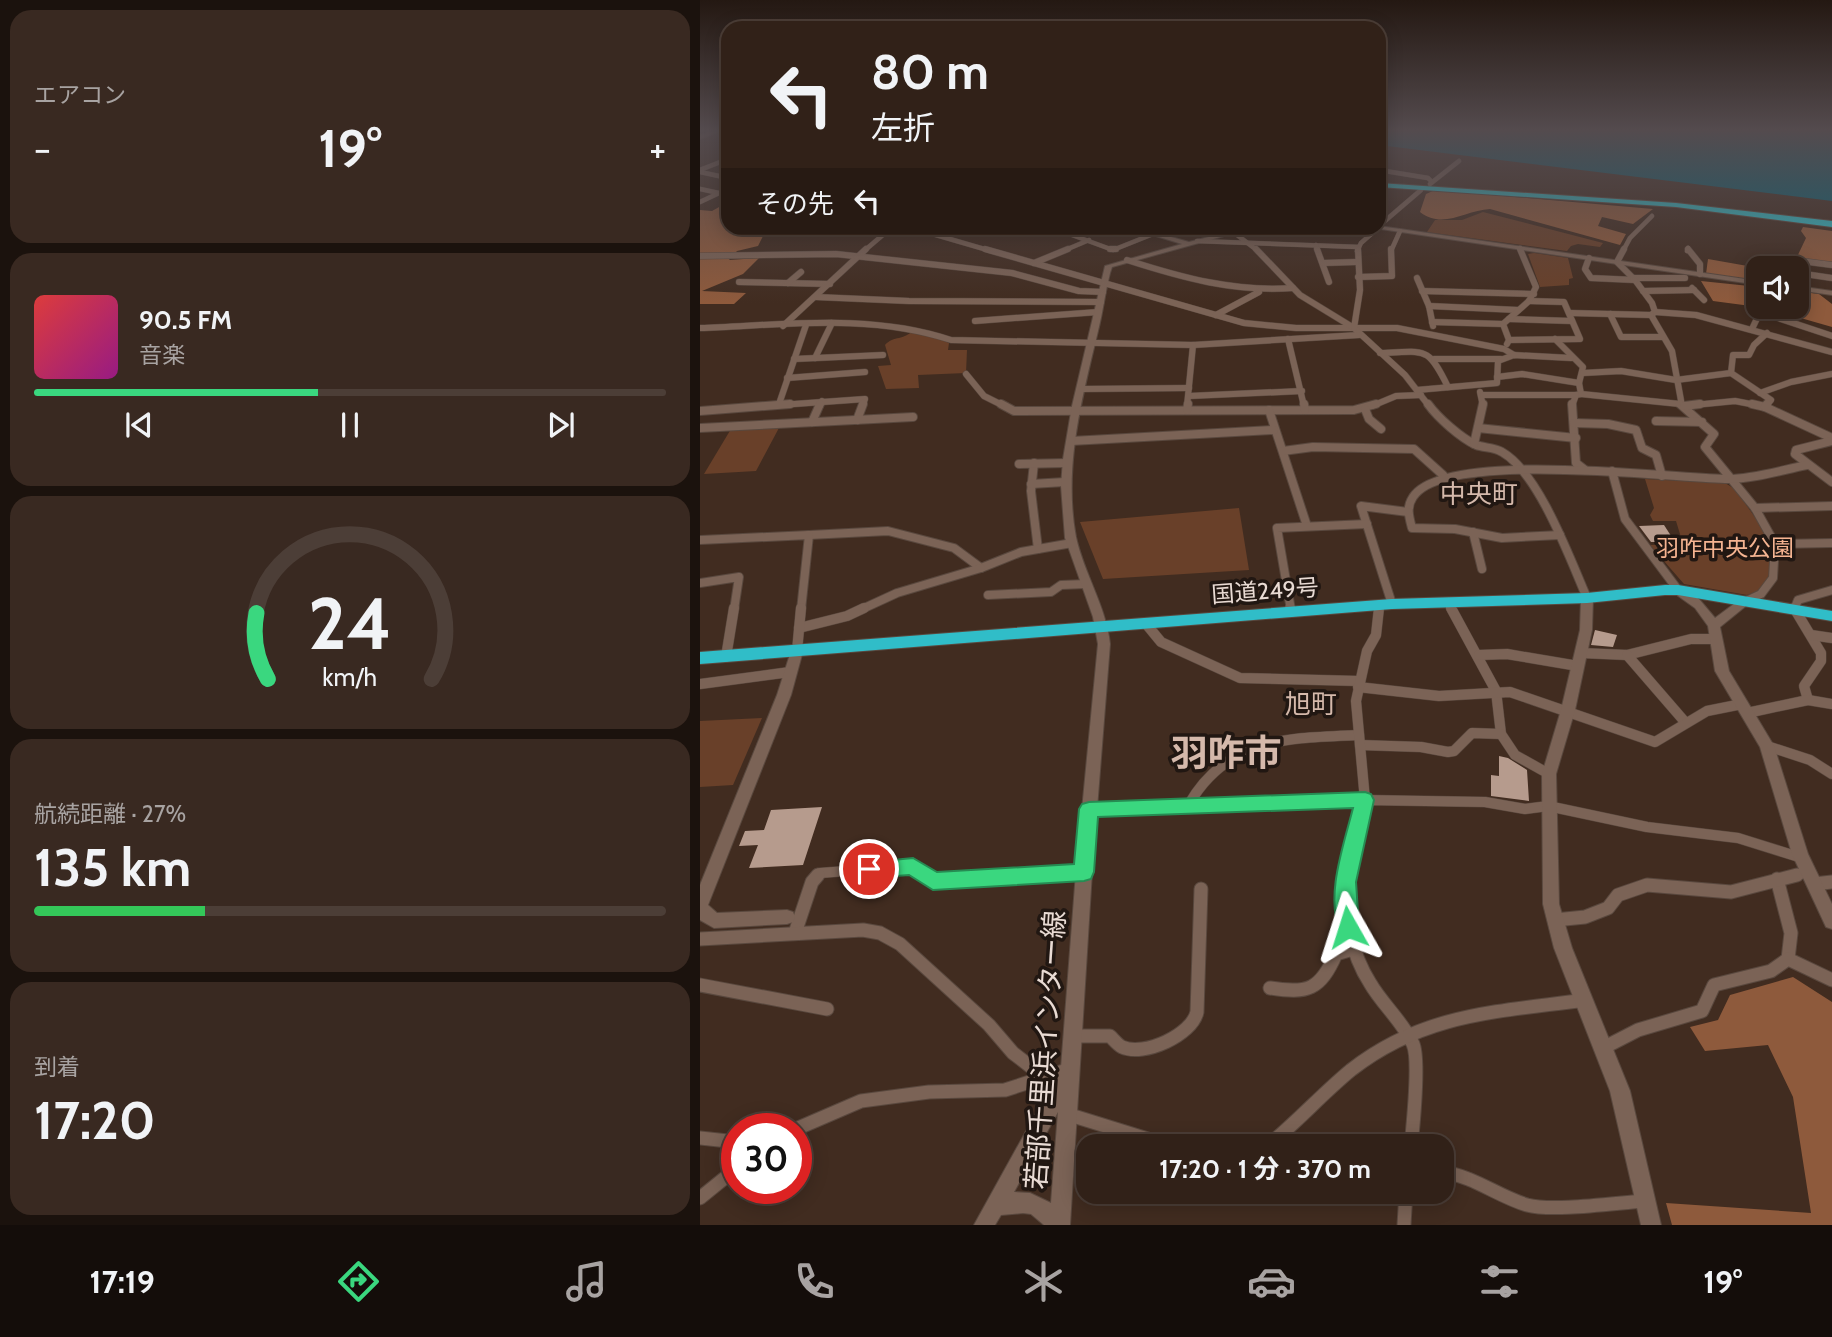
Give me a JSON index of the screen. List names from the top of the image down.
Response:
{
  "streets": {
    "highway": ["国道249号"],
    "street": ["若部千里浜インター線"]
  },
  "crossings": [
    ["国道249号", "若部千里浜インター線"]
  ],
  "districts": ["中央町", "旭町", "羽咋市"],
  "parks": ["羽咋中央公園"],
  "page": {
    "tile": [
      "エアコン",
      ["航続距離 · 27%", "135 km"],
      ["到着", "17:20"]
    ],
    "turn": ["80 m", "左折"],
    "heat": ["−", "19°", "+"],
    "then": "その先",
    "song": ["90.5 FM", "音楽"],
    "limit": "30",
    "trip": "17:20 · 1 分 · 370 m",
    "tabs": ["17:19", "19°"],
    "gauge": ["24", "km/h"]
  }
}
